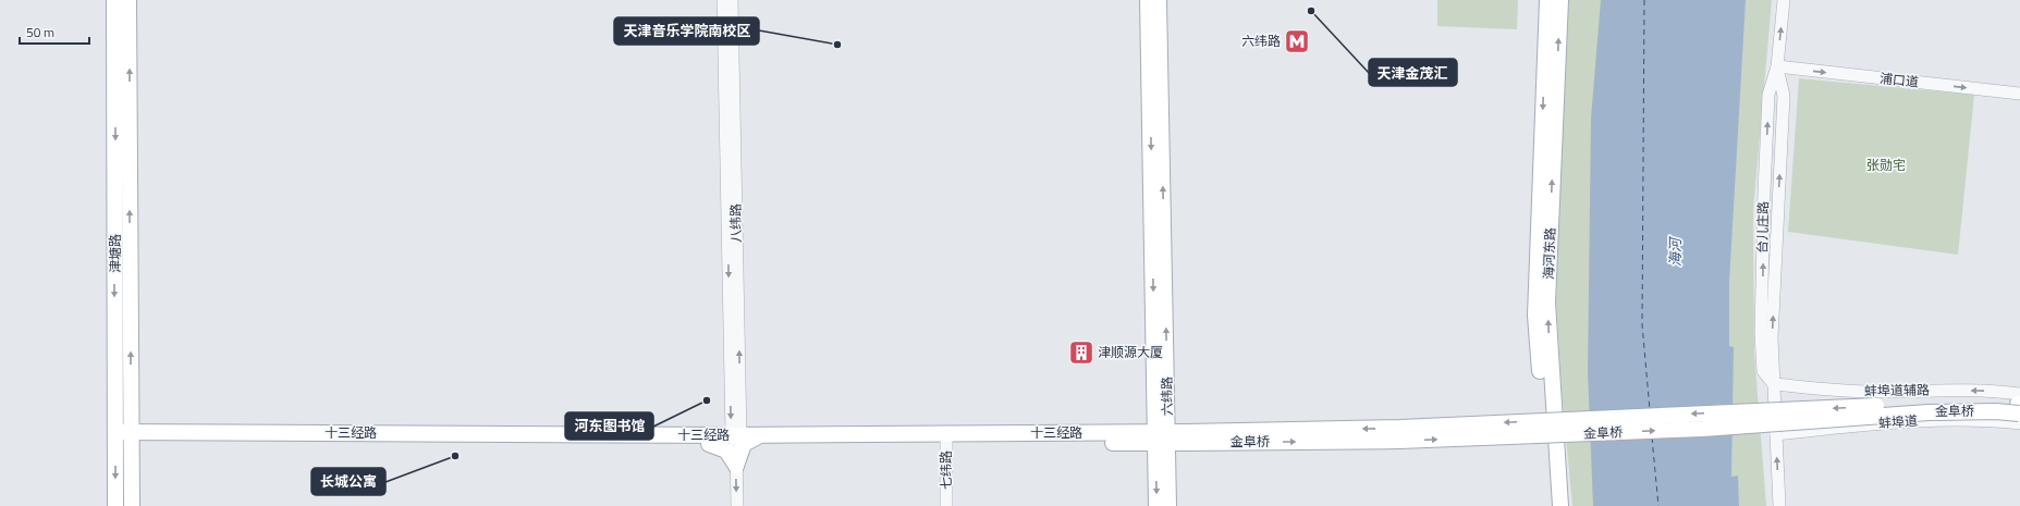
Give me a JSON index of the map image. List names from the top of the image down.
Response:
{
  "streets": {
    "main road": [
      "津塘路",
      "海河东路",
      "六纬路",
      "金阜桥",
      "十三经路"
    ],
    "street": [
      "浦口道",
      "八纬路",
      "台儿庄路",
      "蚌埠道辅路",
      "蚌埠道",
      "七纬路"
    ]
  },
  "crossings": [
    ["浦口道", "台儿庄路"],
    ["八纬路", "十三经路"],
    ["台儿庄路", "蚌埠道辅路"],
    ["台儿庄路", "蚌埠道"],
    ["津塘路", "十三经路"],
    ["蚌埠道辅路", "金阜桥"],
    ["蚌埠道辅路", "蚌埠道"],
    ["六纬路", "十三经路"],
    ["金阜桥", "蚌埠道"],
    ["金阜桥", "十三经路"],
    ["十三经路", "七纬路"]
  ],
  "one_way": ["浦口道", "台儿庄路", "蚌埠道辅路"],
  "water": ["海河"],
  "parks": ["张勋宅"],
  "places": {
    "other": [
      "天津金茂汇",
      "天津音乐学院南校区",
      "河东图书馆",
      "长城公寓"
    ],
    "metro station": ["六纬路"],
    "building": ["津顺源大厦"]
  },
  "scale_bar": "50 m"
}
